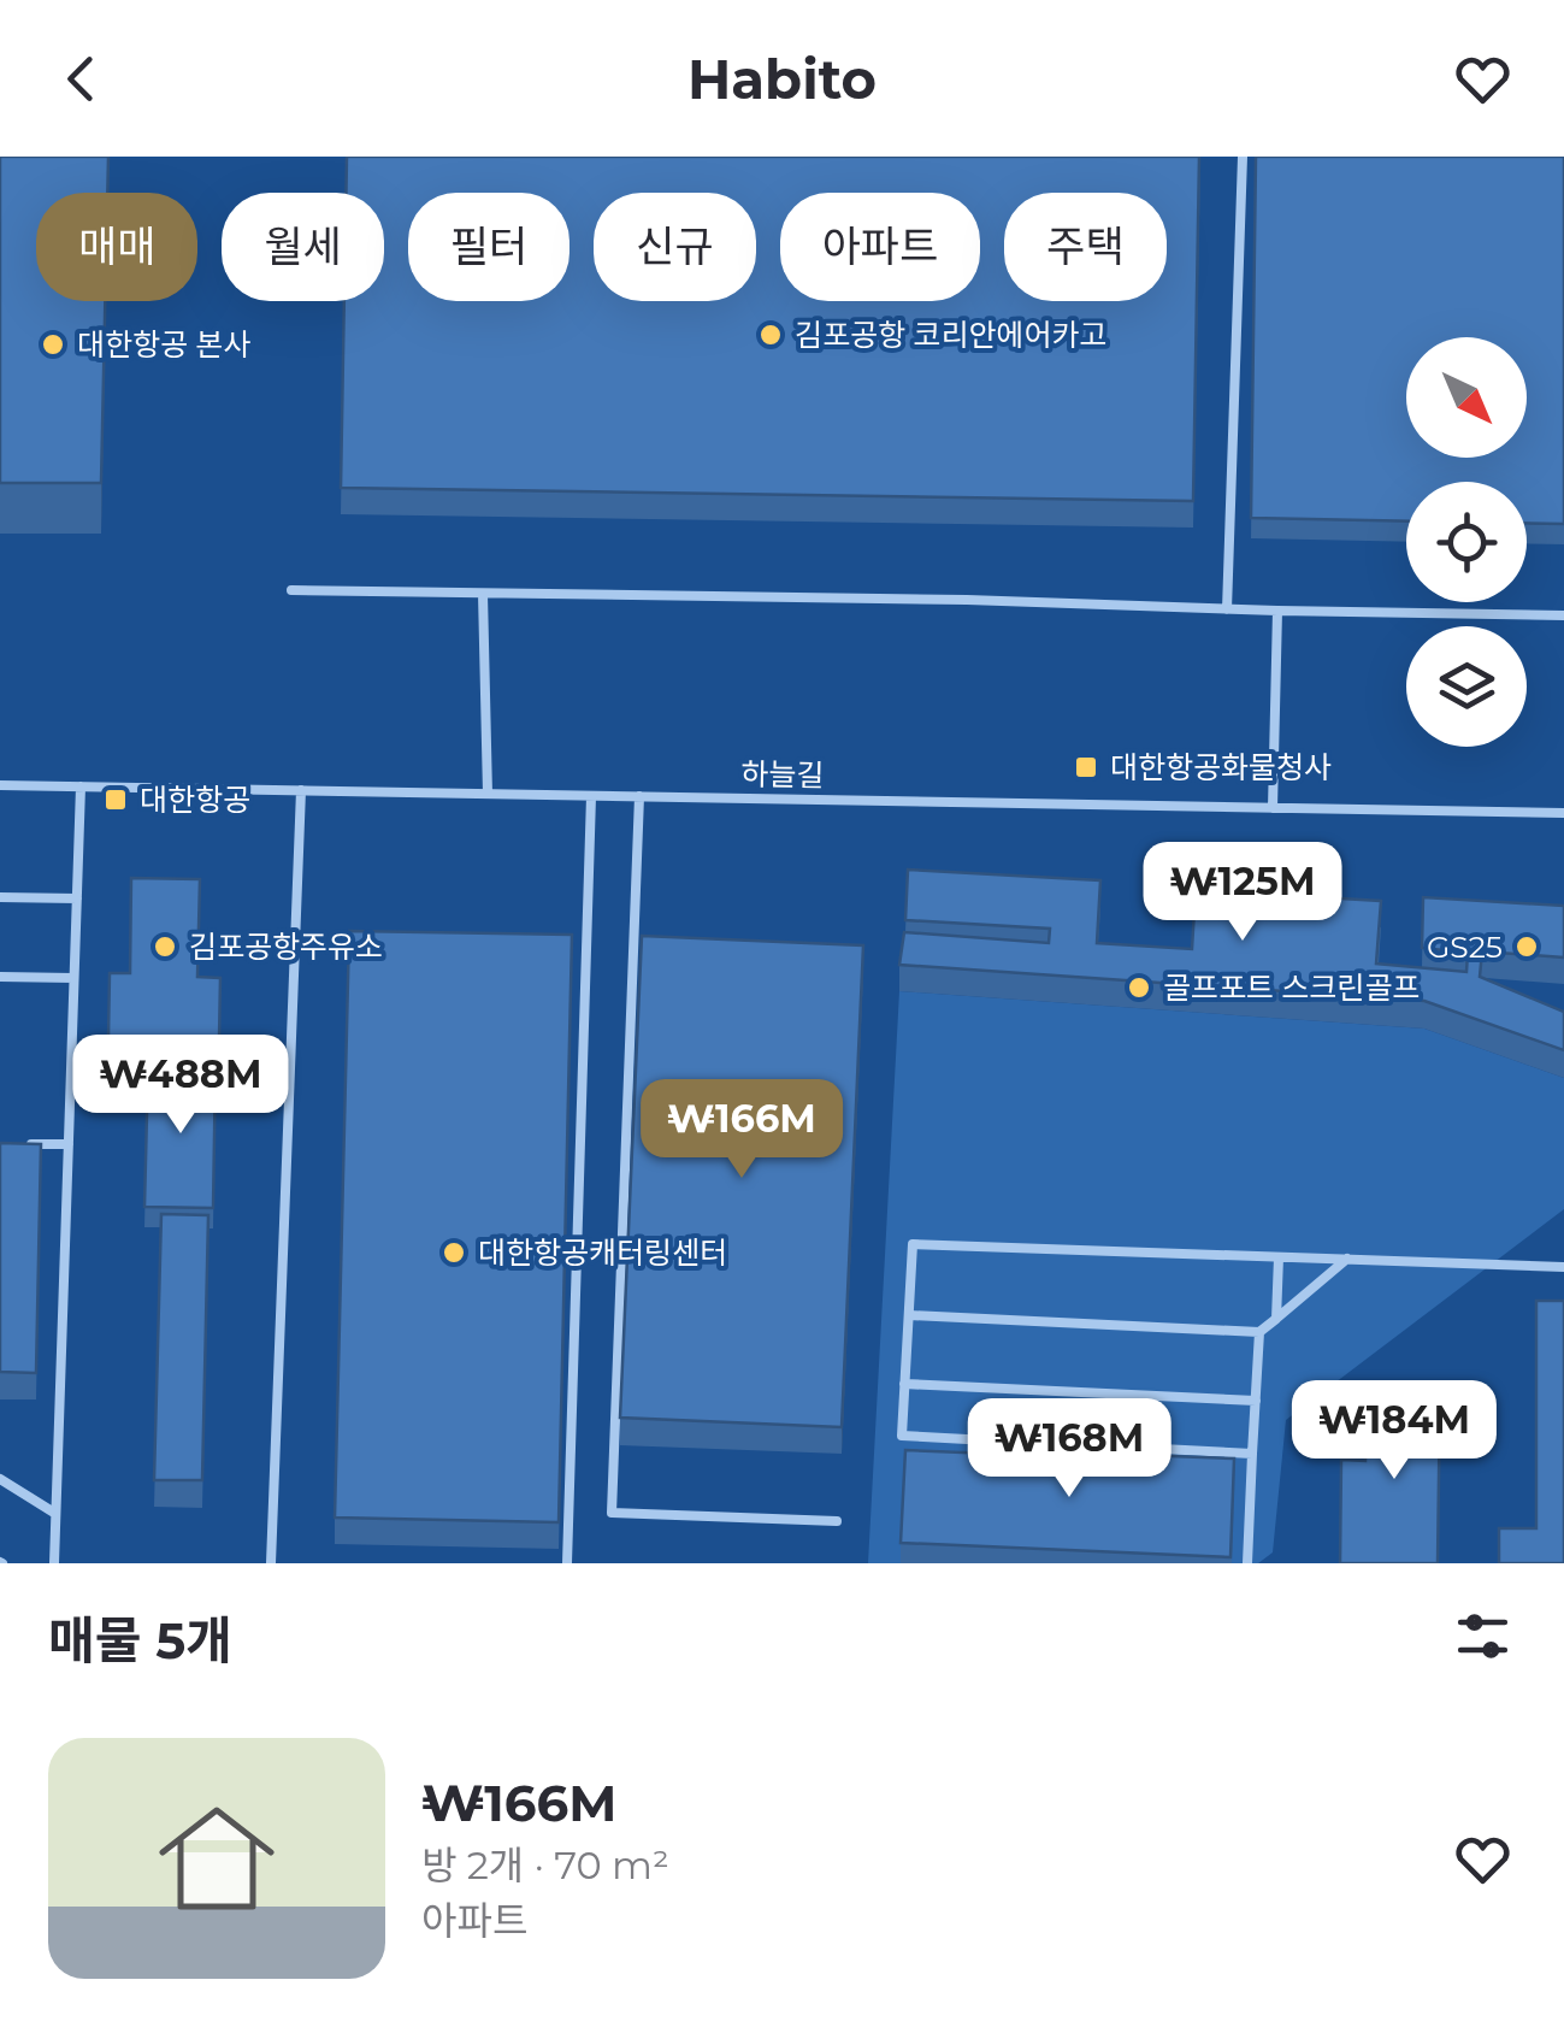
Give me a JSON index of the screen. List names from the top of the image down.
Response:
{
  "streets": {
    "lane": ["하늘길"]
  },
  "places": {
    "other": [
      "김포공항 코리안에어카고",
      "대한항공 본사",
      "김포공항주유소",
      "GS25",
      "골프포트 스크린골프",
      "대한항공캐터링센터"
    ],
    "transit": ["대한항공화물청사", "대한항공"]
  },
  "north": "bottom right",
  "page": {
    "header": "Habito",
    "chip": [
      "매매",
      "월세",
      "필터",
      "신규",
      "아파트",
      "주택"
    ],
    "price": [
      "₩125M",
      "₩488M",
      "₩166M",
      "₩184M",
      "₩168M"
    ],
    "heading": "매물 5개",
    "list": [
      {
        "name": "₩166M",
        "note": "방 2개 · 70 m² · 아파트"
      }
    ]
  }
}
